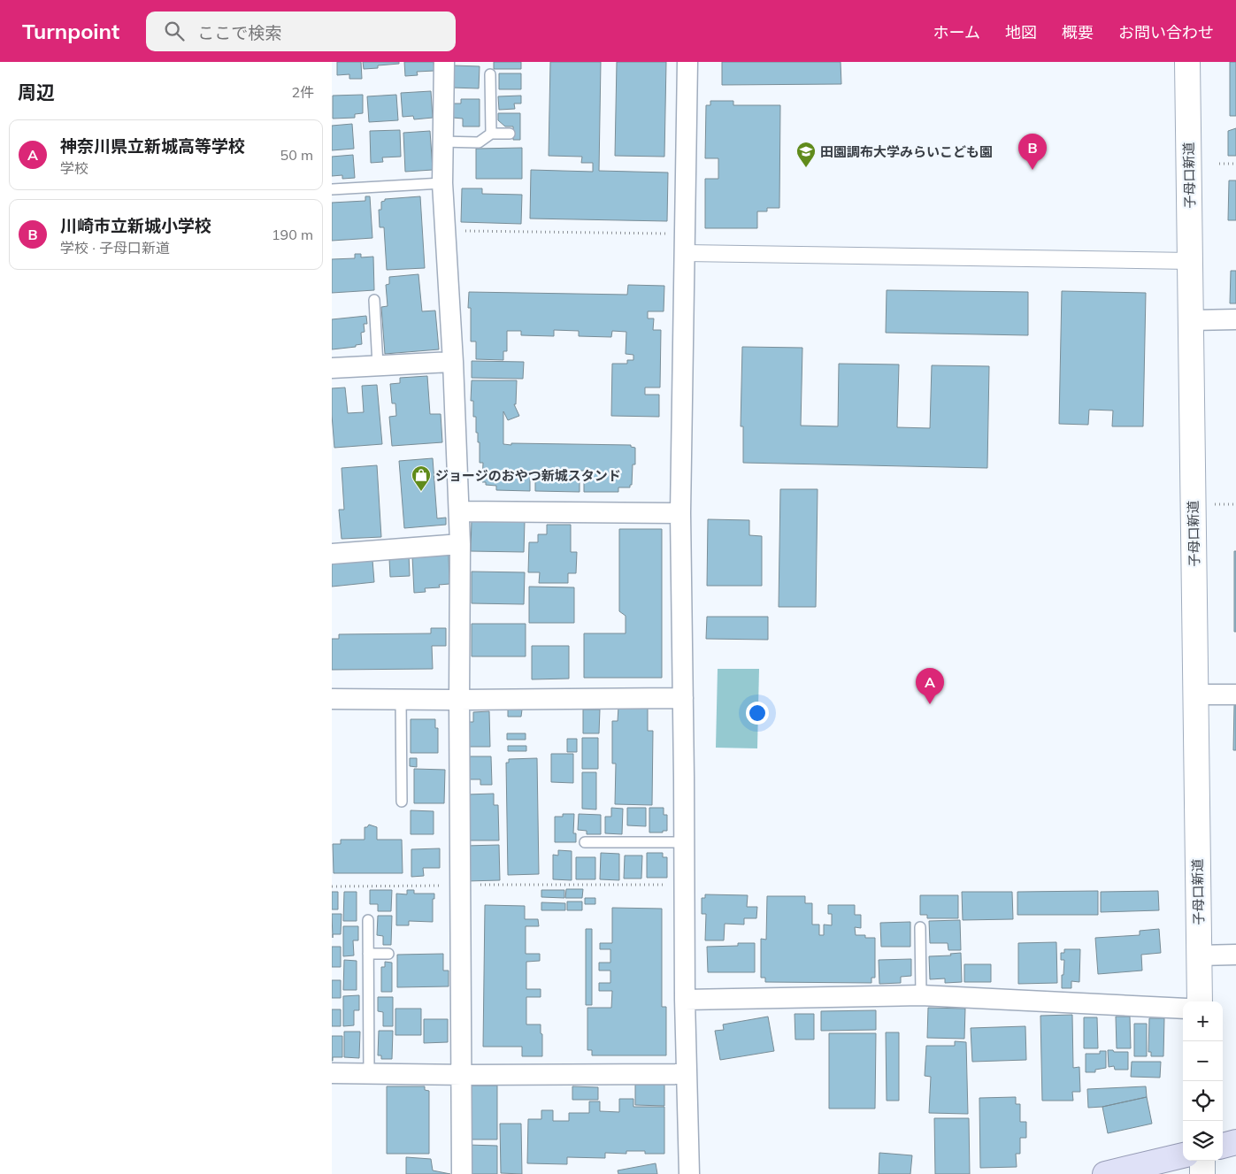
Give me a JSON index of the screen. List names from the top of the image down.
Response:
{
  "streets": {
    "street": ["子母口新道"]
  },
  "places": {
    "school or university": ["田園調布大学みらいこども園"],
    "shop": ["ジョージのおやつ新城スタンド"]
  },
  "page": {
    "header": "Turnpoint",
    "search": "ここで検索",
    "nav": [
      "ホーム",
      "地図",
      "概要",
      "お問い合わせ"
    ],
    "heading": ["周辺", "2件"],
    "list": [
      {
        "mark": "A",
        "name": "神奈川県立新城高等学校",
        "note": "学校",
        "value": "50 m"
      },
      {
        "mark": "B",
        "name": "川崎市立新城小学校",
        "note": "学校 · 子母口新道",
        "value": "190 m"
      }
    ],
    "pins": ["B", "A"],
    "map_buttons": ["+", "−"]
  }
}
